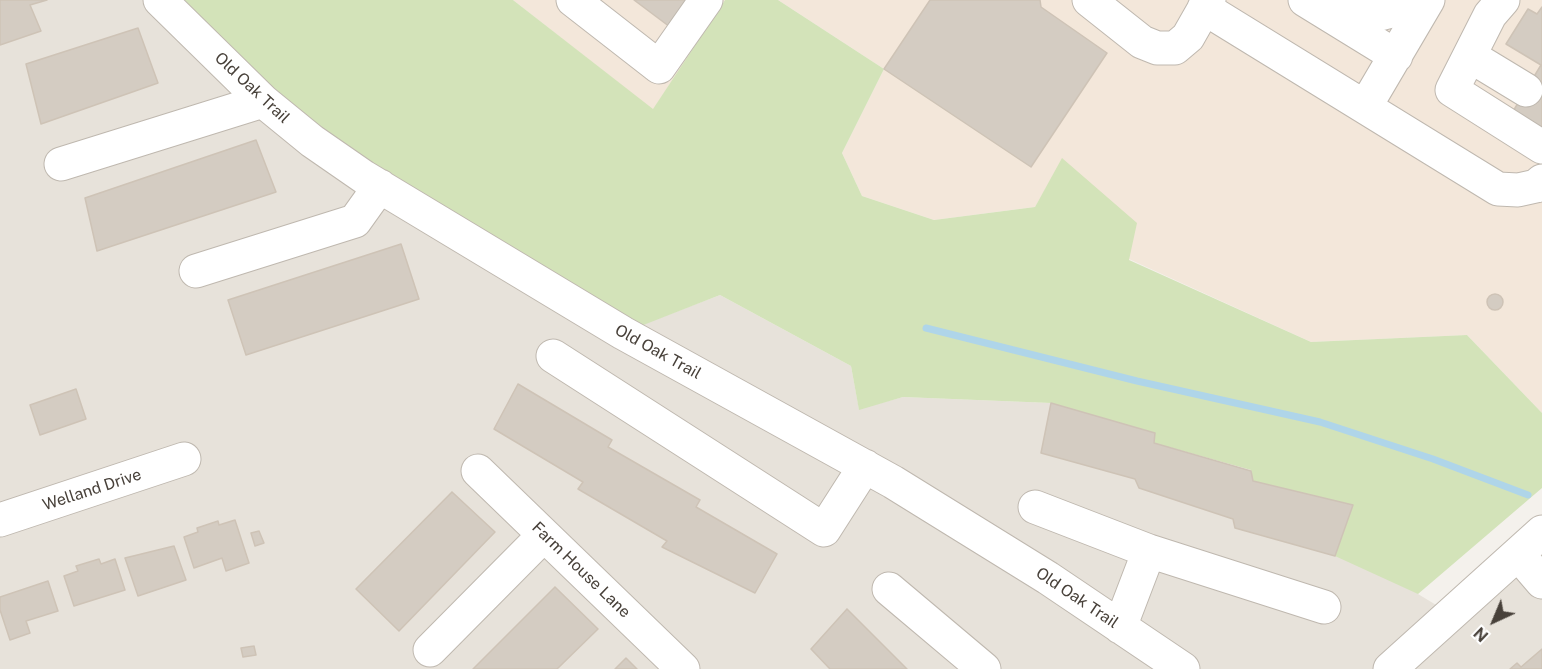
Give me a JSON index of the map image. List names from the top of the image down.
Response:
{
  "streets": {
    "street": ["Old Oak Trail", "Welland Drive", "Farm House Lane"]
  },
  "north": "bottom left"
}
